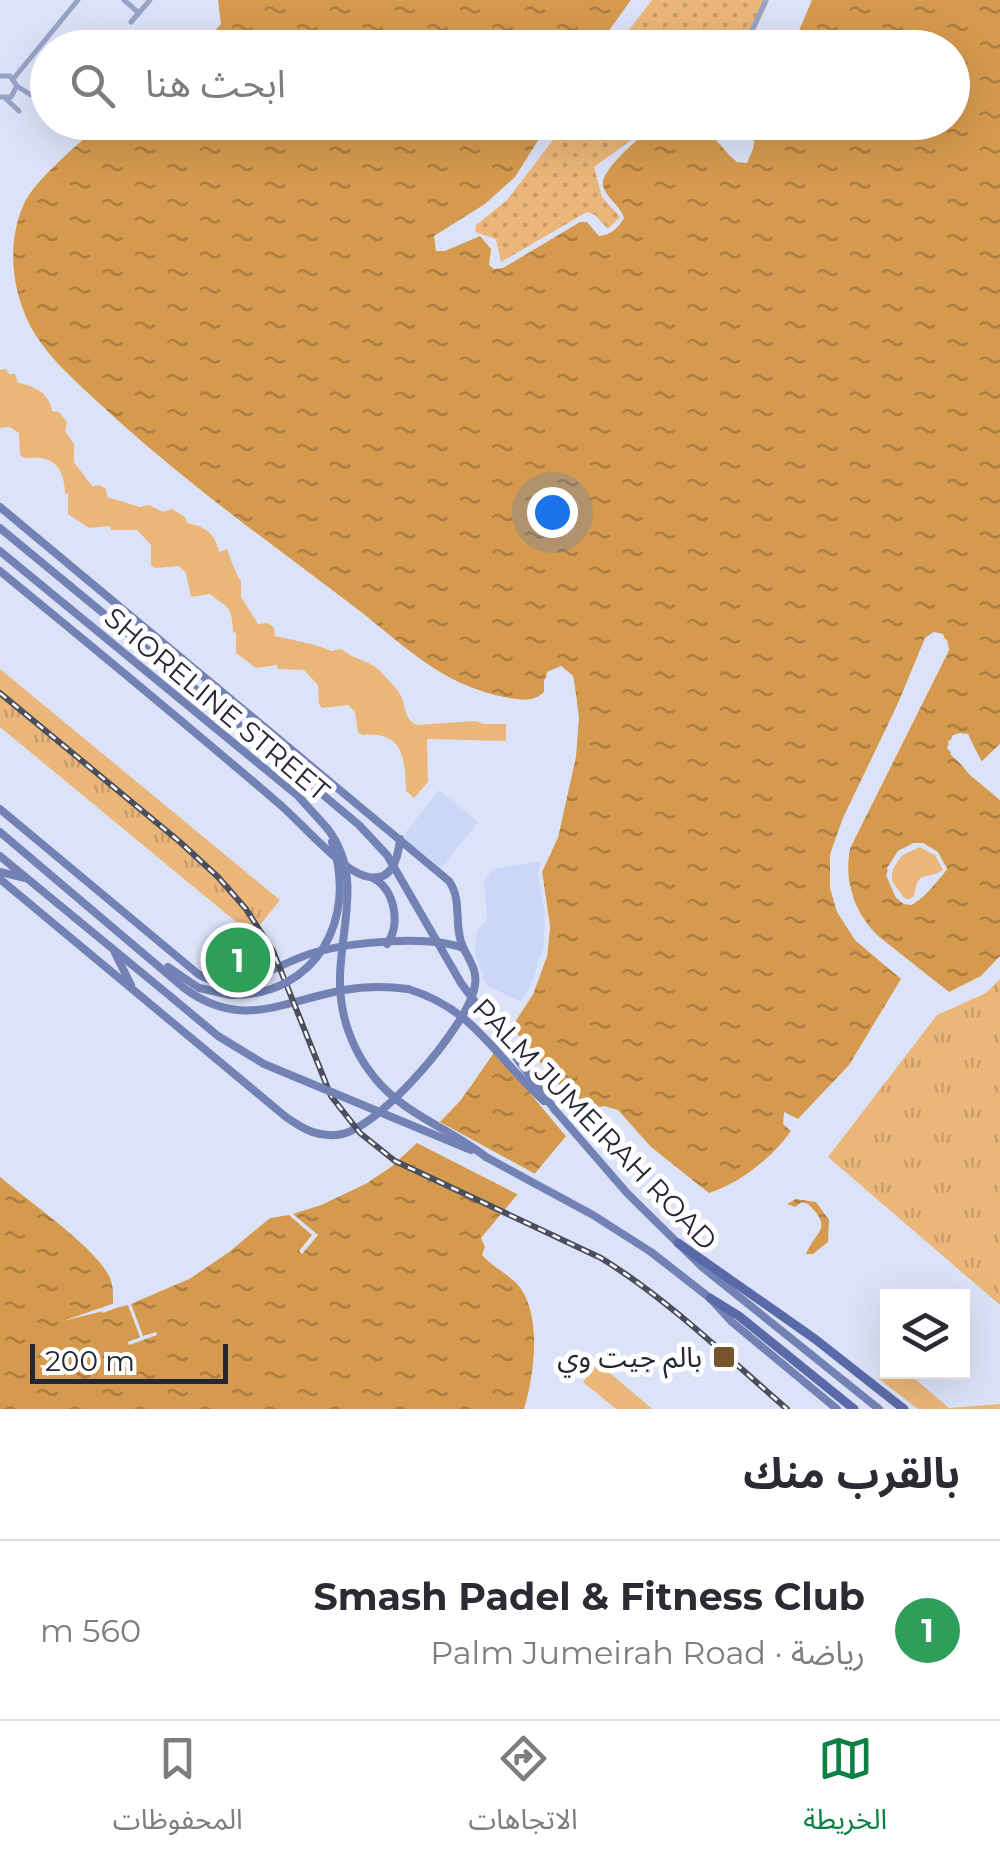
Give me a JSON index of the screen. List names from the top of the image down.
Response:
{
  "streets": {
    "main road": ["SHORELINE STREET", "PALM JUMEIRAH ROAD"]
  },
  "crossings": [
    ["SHORELINE STREET", "PALM JUMEIRAH ROAD"]
  ],
  "places": {
    "transit": ["بالم جيت وي"]
  },
  "scale_bar": "200 m",
  "page": {
    "search": "ابحث هنا",
    "pins": "1",
    "scale": "200 m",
    "heading": "بالقرب منك",
    "list": [
      {
        "mark": "1",
        "name": "Smash Padel & Fitness Club",
        "note": "رياضة · Palm Jumeirah Road",
        "value": "560 m"
      }
    ],
    "nav": ["الخريطة", "الاتجاهات", "المحفوظات"]
  }
}
